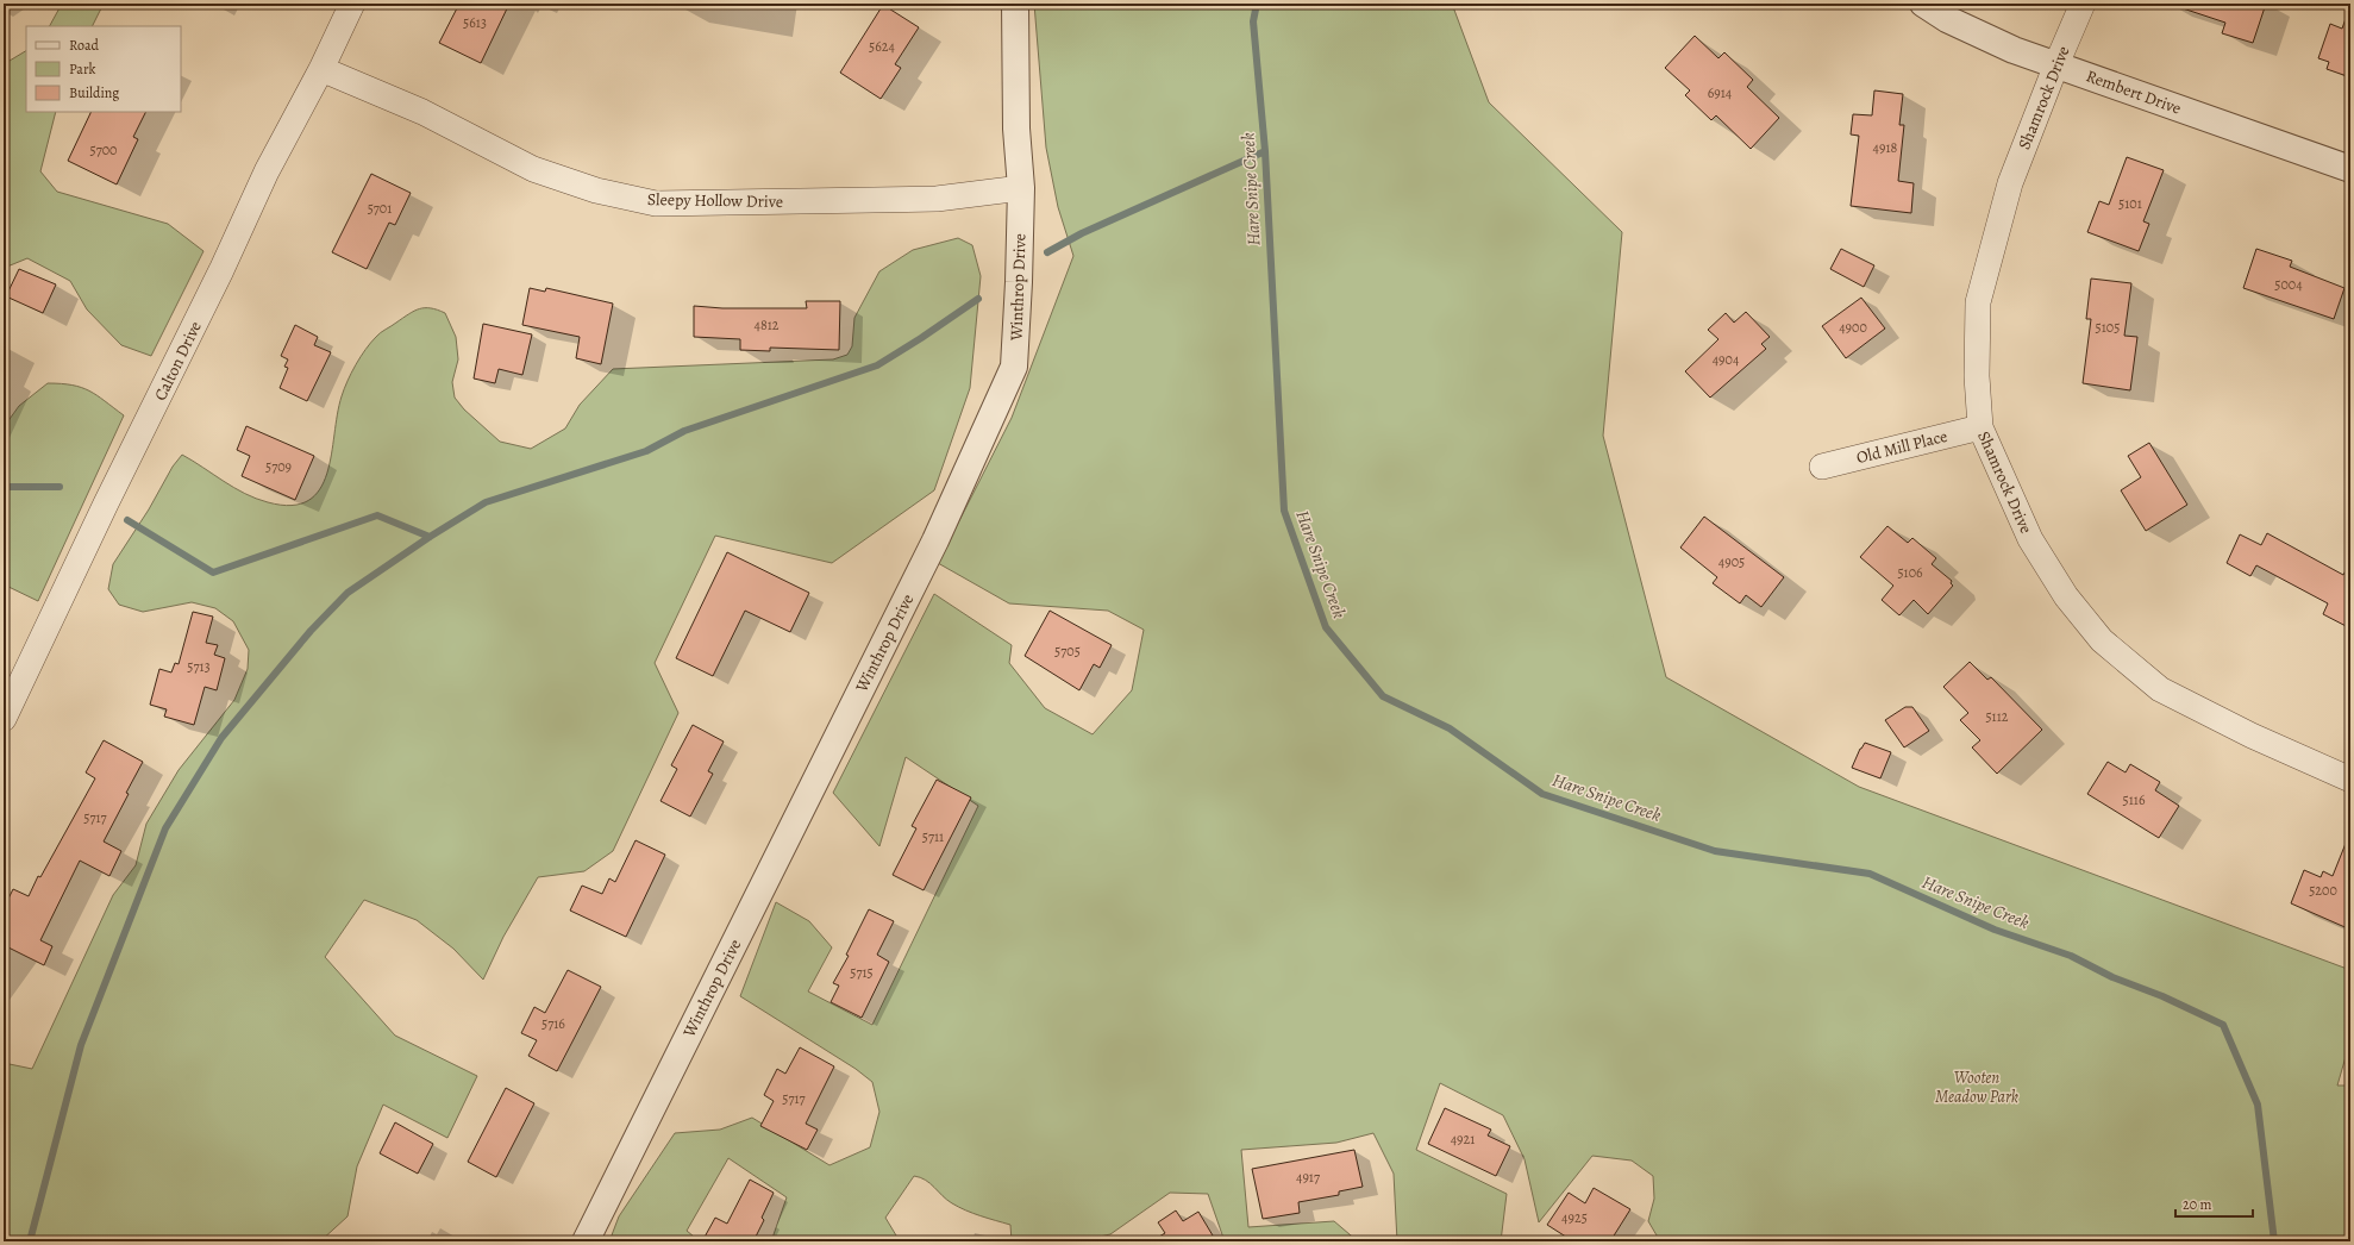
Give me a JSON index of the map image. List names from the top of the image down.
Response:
{
  "streets": {
    "street": [
      "Rembert Drive",
      "Shamrock Drive",
      "Sleepy Hollow Drive",
      "Winthrop Drive",
      "Calton Drive",
      "Old Mill Place"
    ]
  },
  "crossings": [
    ["Rembert Drive", "Shamrock Drive"],
    ["Shamrock Drive", "Old Mill Place"],
    ["Sleepy Hollow Drive", "Winthrop Drive"],
    ["Sleepy Hollow Drive", "Calton Drive"]
  ],
  "water": ["Hare Snipe Creek"],
  "parks": ["Wooten Meadow Park"],
  "house_numbers": [
    "5613",
    "5624",
    "6914",
    "4918",
    "5700",
    "5101",
    "5701",
    "5004",
    "4812",
    "4900",
    "5105",
    "4904",
    "5709",
    "4905",
    "5106",
    "5705",
    "5713",
    "5112",
    "5116",
    "5717",
    "5711",
    "5200",
    "5715",
    "5716",
    "5717",
    "4921",
    "4917",
    "4925"
  ],
  "legend": ["Road", "Park", "Building"],
  "scale_bar": "20 m"
}
